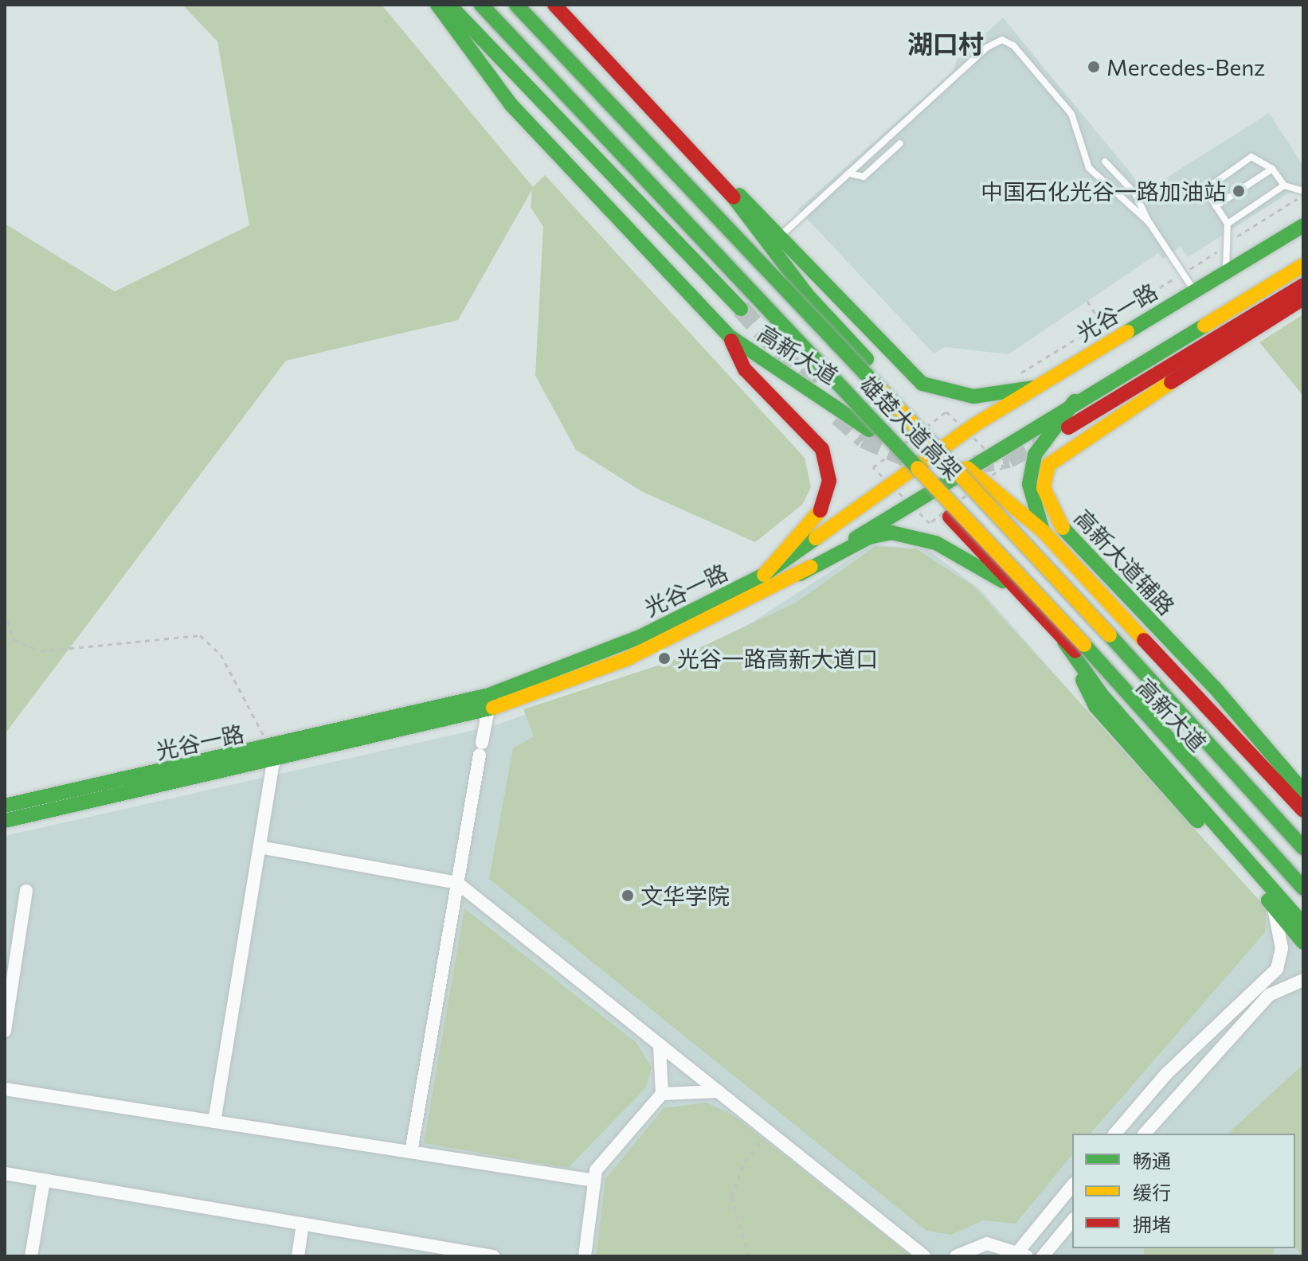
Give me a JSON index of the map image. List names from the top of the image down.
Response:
{
  "streets": {
    "main road": [
      "光谷一路",
      "高新大道",
      "雄楚大道高架",
      "高新大道辅路"
    ]
  },
  "crossings": [
    ["光谷一路", "高新大道"]
  ],
  "districts": ["湖口村"],
  "places": [
    "Mercedes-Benz",
    "中国石化光谷一路加油站",
    "光谷一路高新大道口",
    "文华学院"
  ],
  "legend": ["畅通", "缓行", "拥堵"]
}
